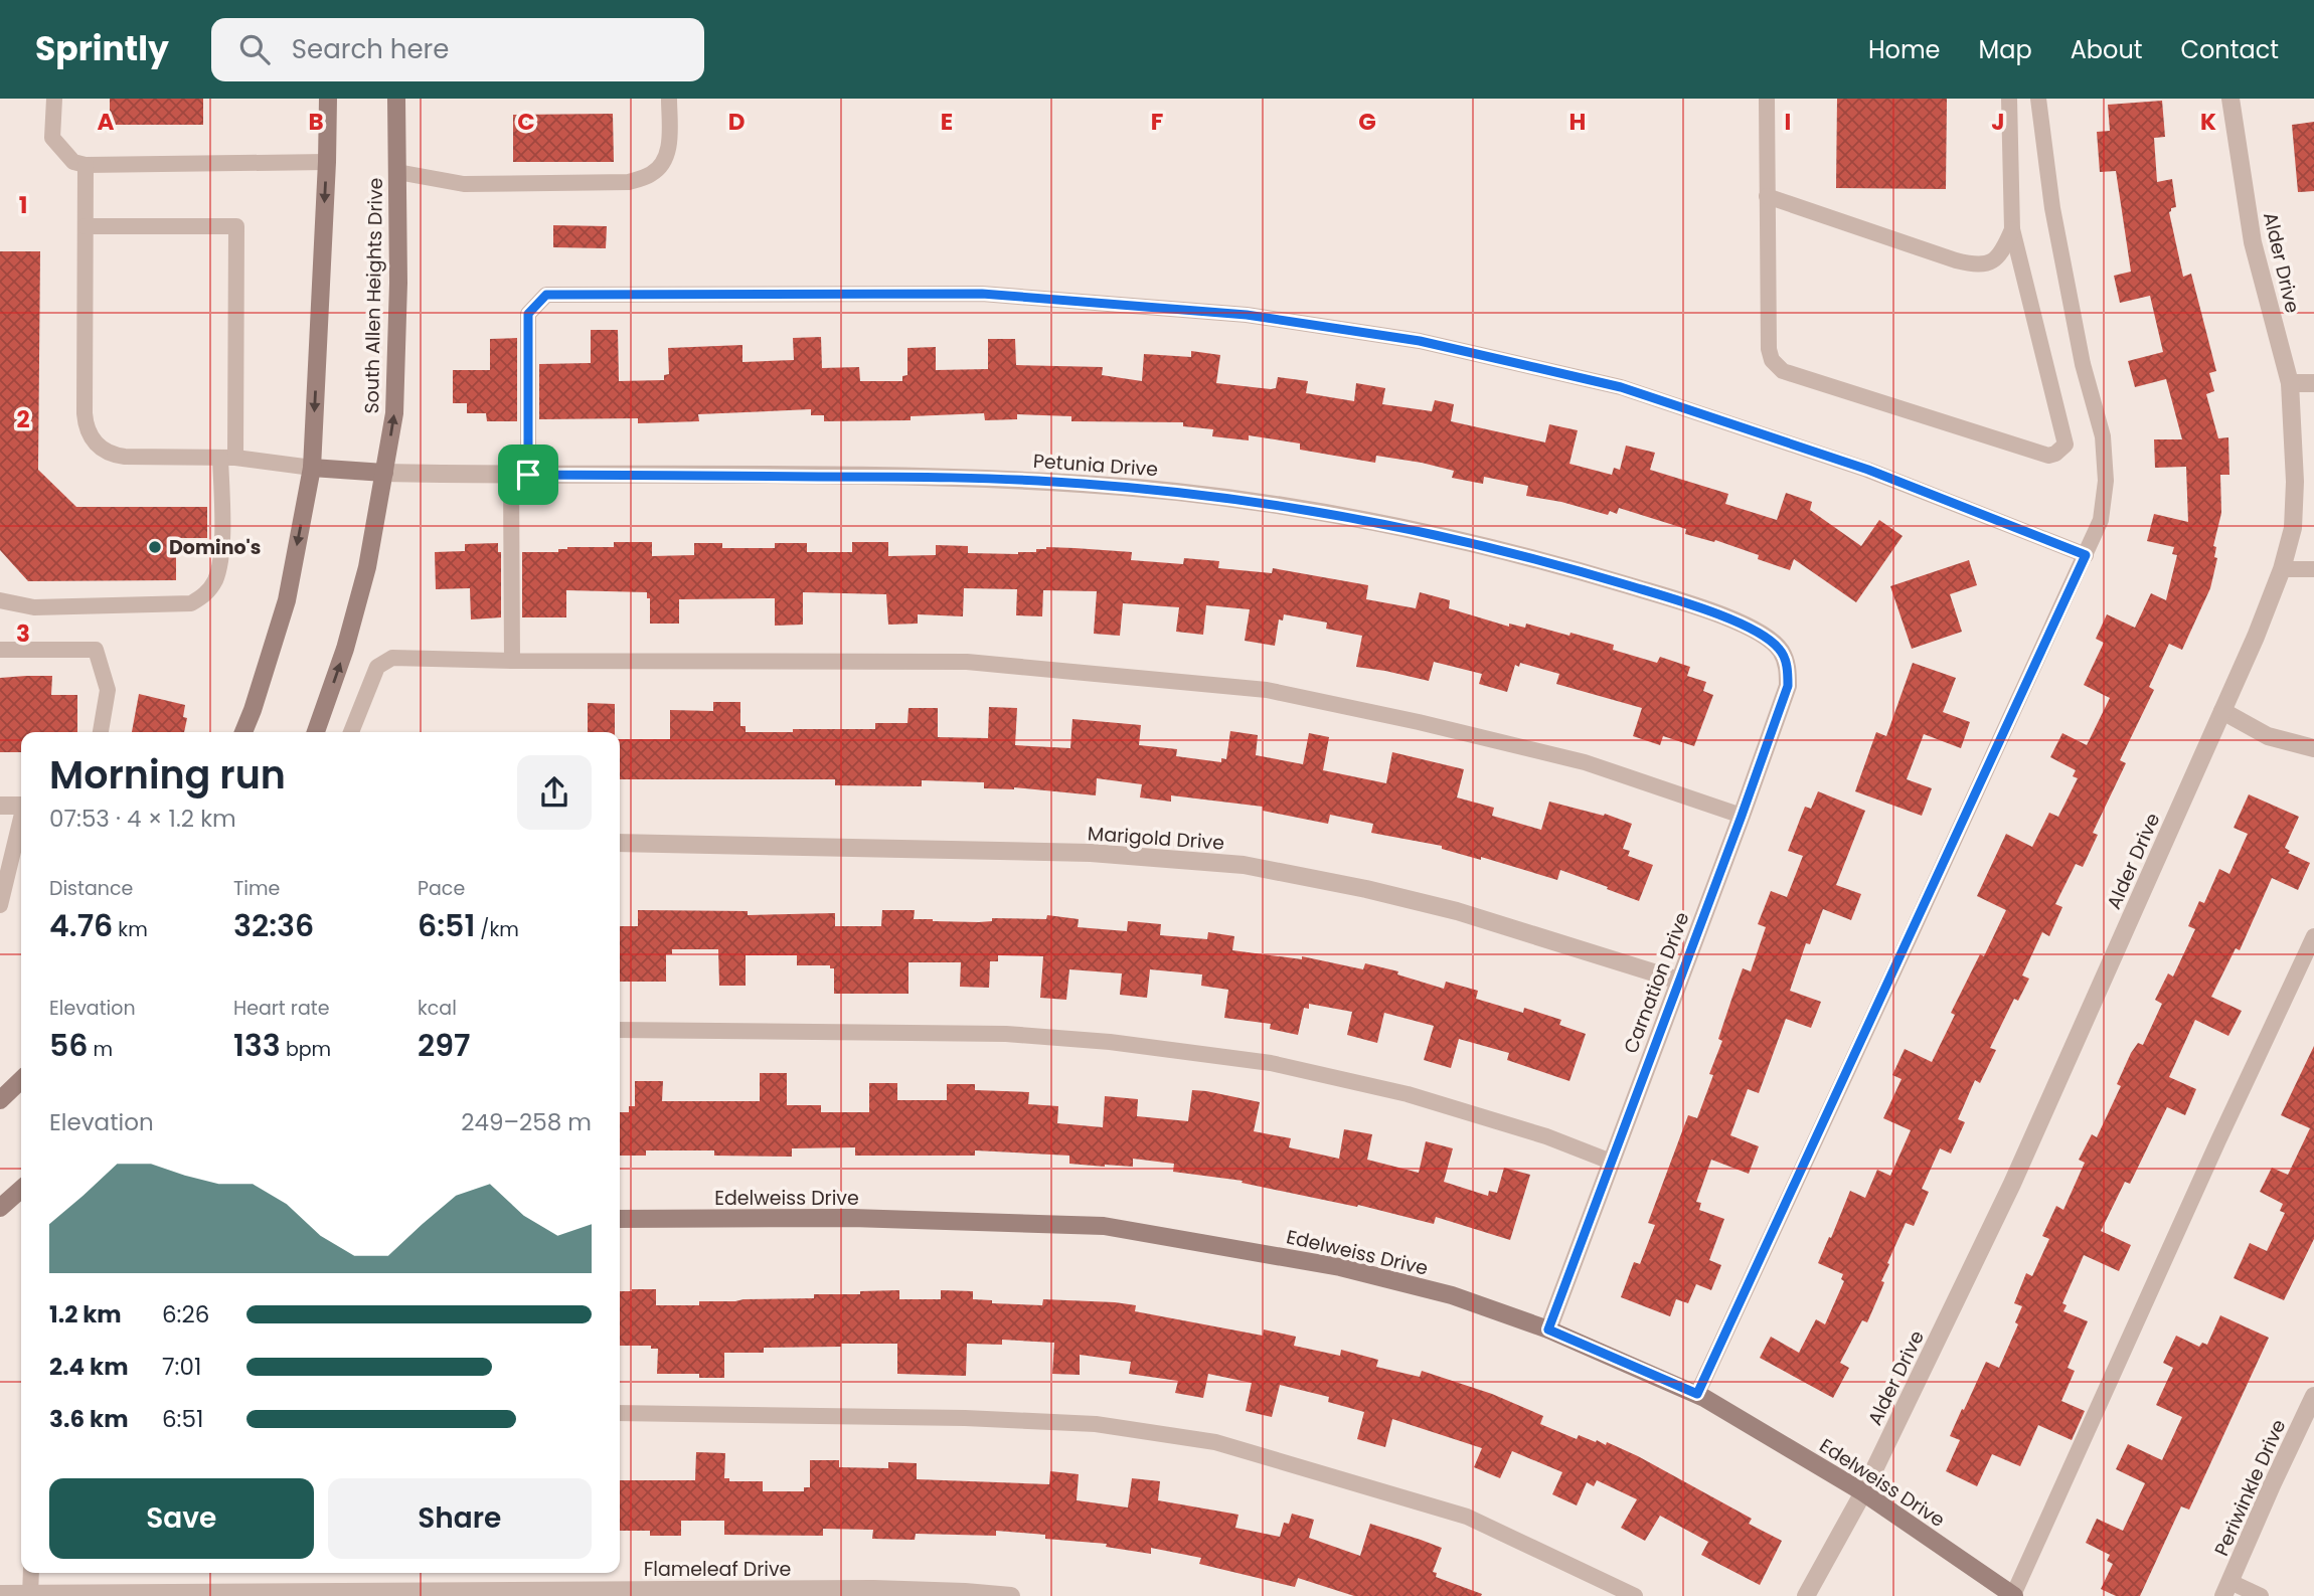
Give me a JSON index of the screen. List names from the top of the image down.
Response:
{
  "streets": {
    "street": [
      "Alder Drive",
      "South Allen Heights Drive",
      "Petunia Drive",
      "Marigold Drive",
      "Carnation Drive",
      "Edelweiss Drive",
      "Periwinkle Drive",
      "Flameleaf Drive"
    ]
  },
  "crossings": [
    ["Alder Drive", "Edelweiss Drive"],
    ["South Allen Heights Drive", "Petunia Drive"],
    ["Petunia Drive", "Carnation Drive"],
    ["Marigold Drive", "Carnation Drive"],
    ["Carnation Drive", "Edelweiss Drive"]
  ],
  "places": ["Domino's"],
  "page": {
    "header": "Sprintly",
    "search": "Search here",
    "nav": [
      "Home",
      "Map",
      "About",
      "Contact"
    ],
    "heading": ["Morning run", "07:53 · 4 × 1.2 km"],
    "stats": [
      ["Distance", "4.76 km"],
      ["Time", "32:36"],
      ["Pace", "6:51 /km"],
      ["Elevation", "56 m"],
      ["Heart rate", "133 bpm"],
      ["kcal", "297"]
    ],
    "chart": ["Elevation", "249–258 m"],
    "list": [
      {
        "name": "1.2 km",
        "note": "6:26"
      },
      {
        "name": "2.4 km",
        "note": "7:01"
      },
      {
        "name": "3.6 km",
        "note": "6:51"
      }
    ],
    "buttons": ["Save", "Share"]
  },
  "grid": {
    "columns": [
      "A",
      "B",
      "C",
      "D",
      "E",
      "F",
      "G",
      "H",
      "I",
      "J",
      "K"
    ],
    "rows": ["1", "2", "3"]
  }
}
